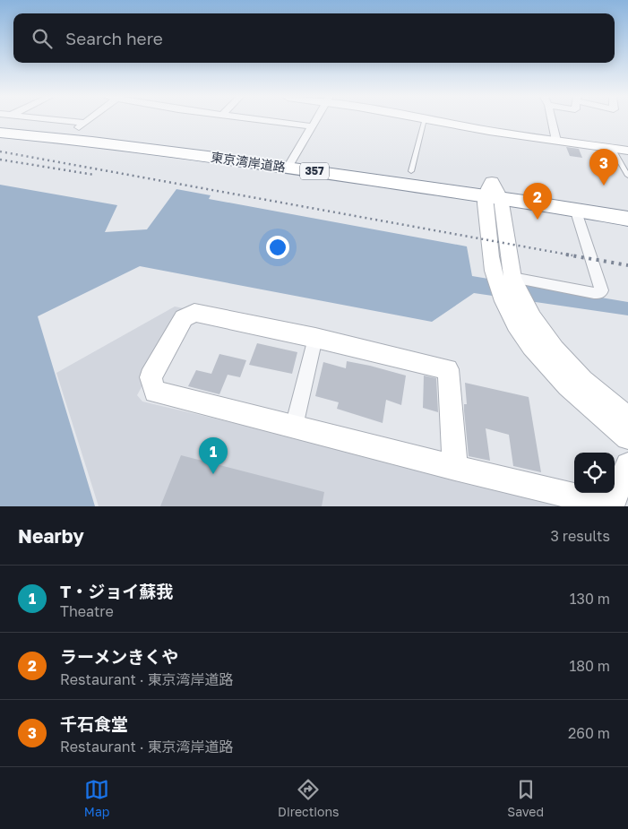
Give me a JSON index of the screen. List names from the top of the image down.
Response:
{
  "streets": {
    "highway": ["東京湾岸道路", "357"]
  },
  "page": {
    "search": "Search here",
    "pins": ["3", "2", "1"],
    "heading": ["Nearby", "3 results"],
    "list": [
      {
        "mark": "1",
        "name": "T・ジョイ蘇我",
        "note": "Theatre",
        "value": "130 m"
      },
      {
        "mark": "2",
        "name": "ラーメンきくや",
        "note": "Restaurant · 東京湾岸道路",
        "value": "180 m"
      },
      {
        "mark": "3",
        "name": "千石食堂",
        "note": "Restaurant · 東京湾岸道路",
        "value": "260 m"
      }
    ],
    "nav": ["Map", "Directions", "Saved"]
  }
}
